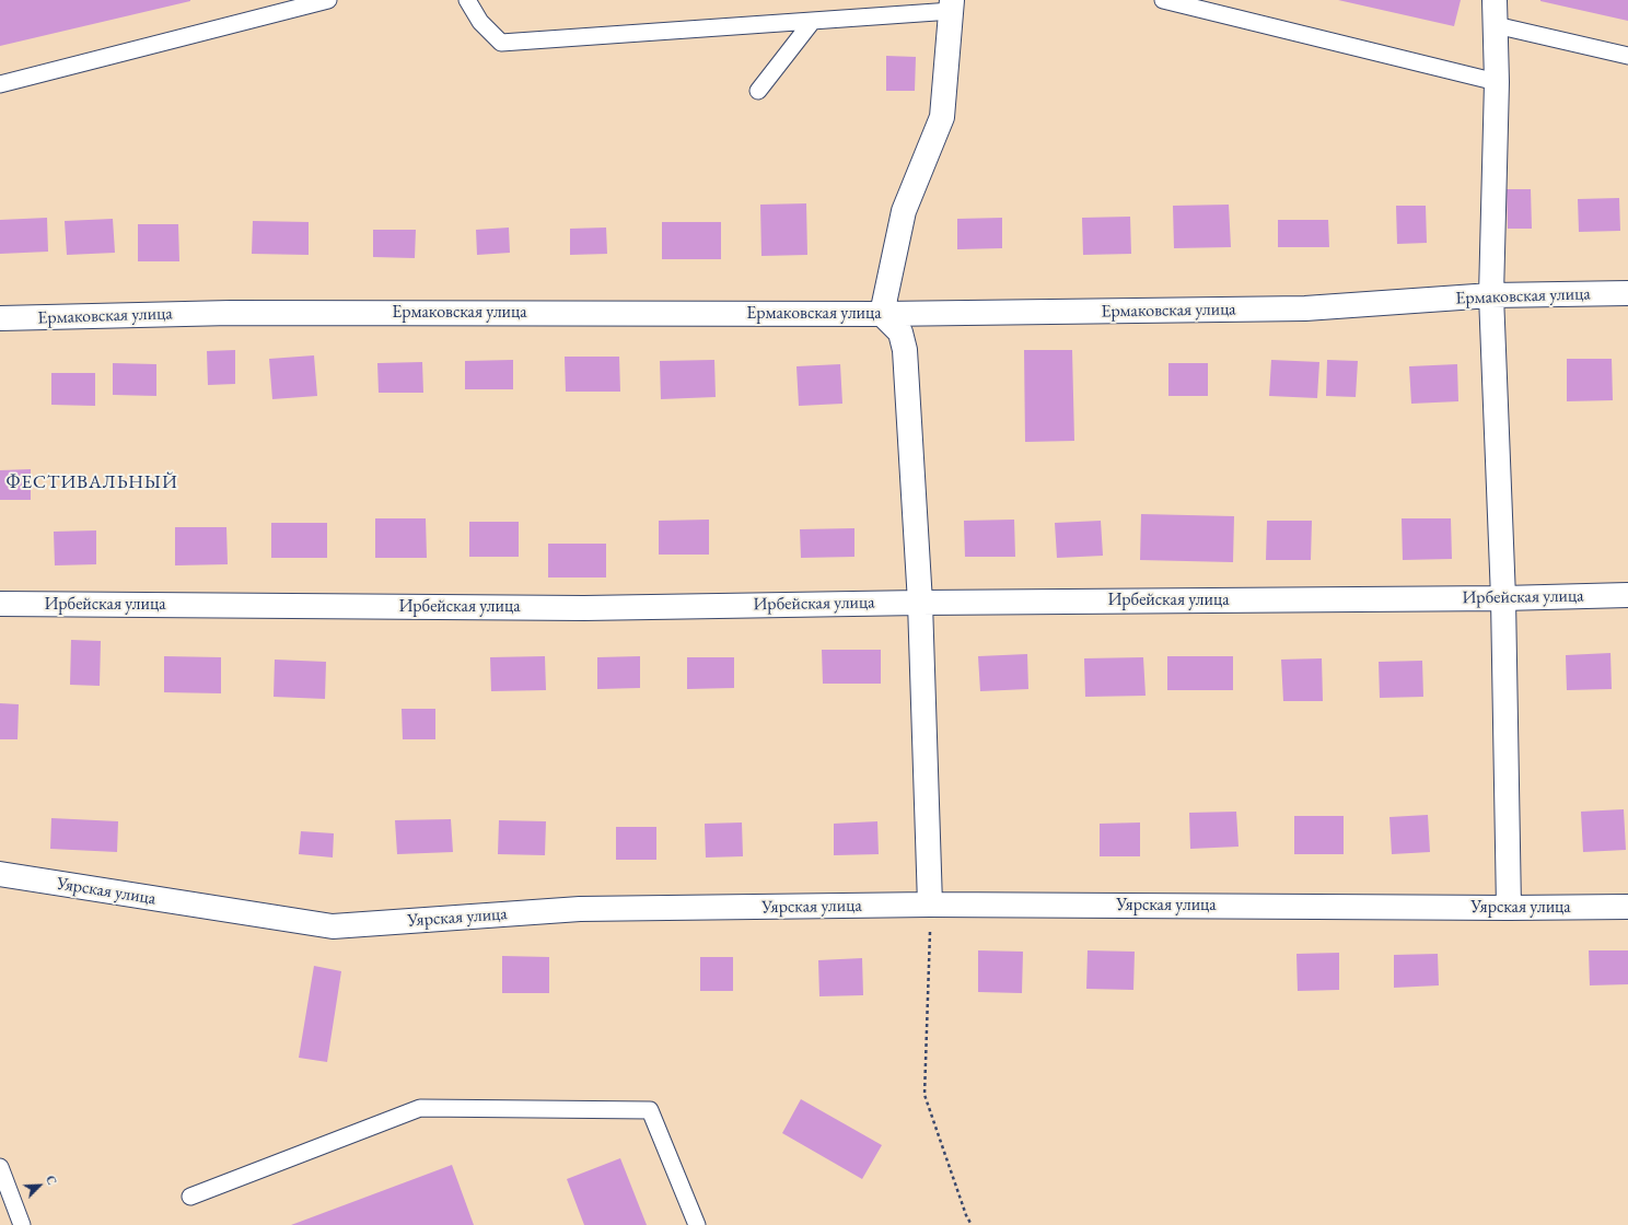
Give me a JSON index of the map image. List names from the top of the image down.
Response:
{
  "streets": {
    "street": ["Ермаковская улица", "Ирбейская улица", "Уярская улица"]
  },
  "districts": ["ФЕСТИВАЛЬНЫЙ"],
  "north": "top right"
}
